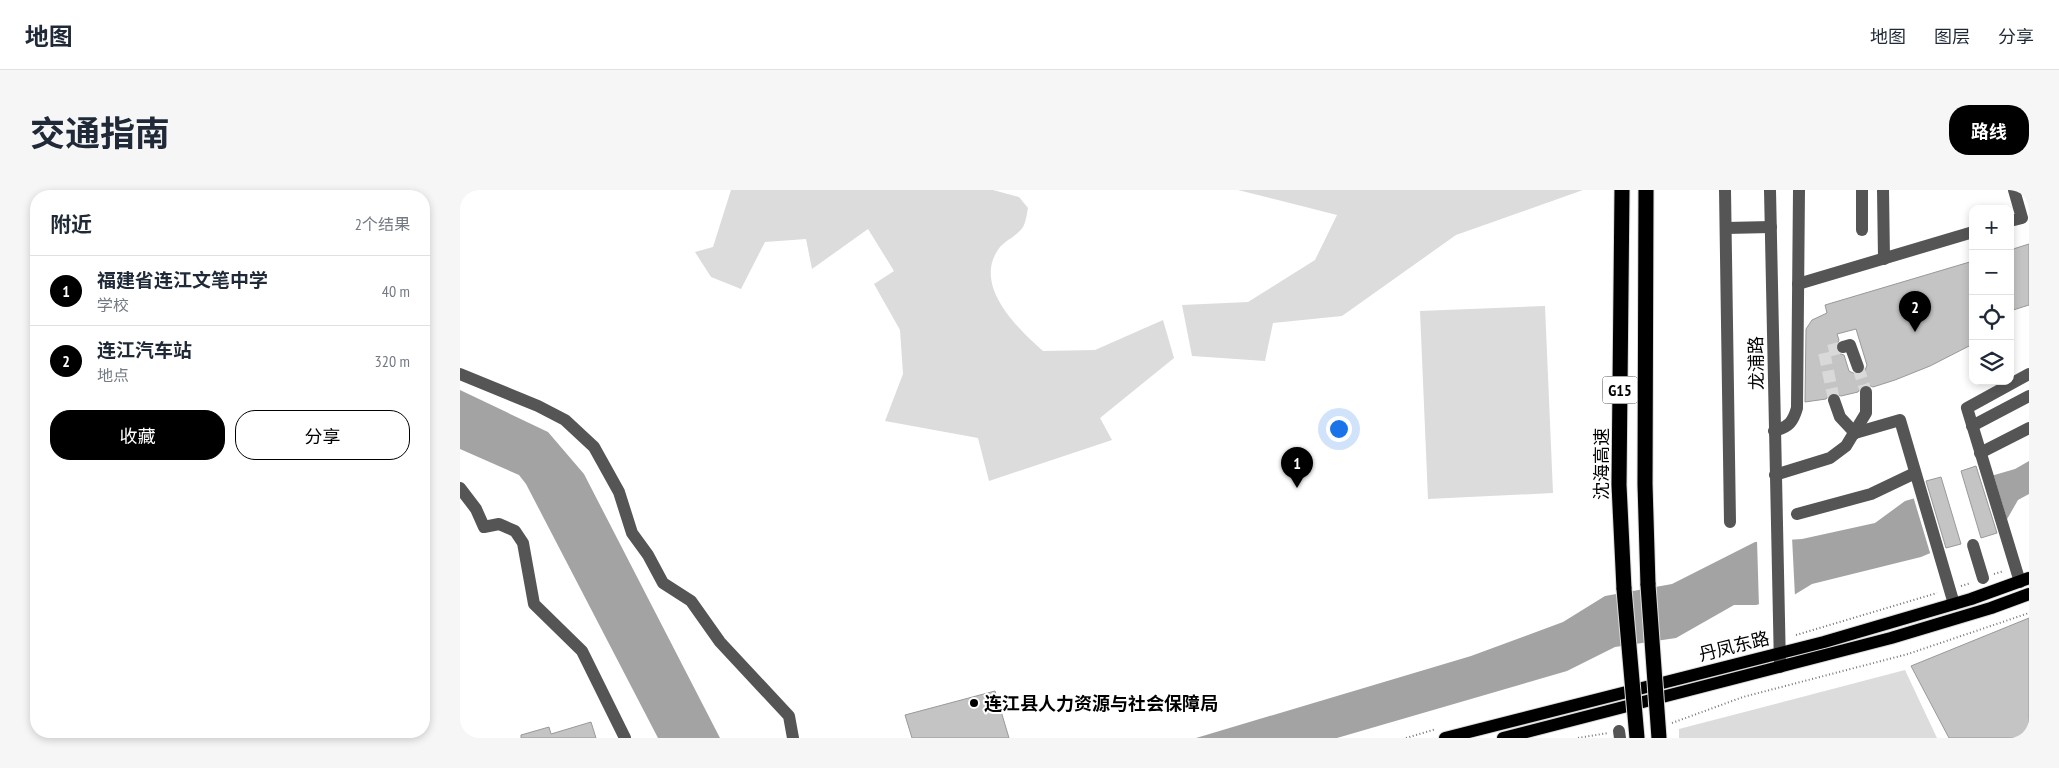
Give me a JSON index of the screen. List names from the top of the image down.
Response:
{
  "streets": {
    "highway": ["G15", "沈海高速"],
    "main road": ["丹凤东路"],
    "street": ["龙浦路"]
  },
  "crossings": [
    ["龙浦路", "丹凤东路"]
  ],
  "places": ["连江县人力资源与社会保障局"],
  "page": {
    "header": "地图",
    "nav": ["地图", "图层", "分享"],
    "title": "交通指南",
    "buttons": [
      "路线",
      ["收藏", "分享"]
    ],
    "heading": ["附近", "2个结果"],
    "map_buttons": ["+", "−"],
    "list": [
      {
        "mark": "1",
        "name": "福建省连江文笔中学",
        "note": "学校",
        "value": "40 m"
      },
      {
        "mark": "2",
        "name": "连江汽车站",
        "note": "地点",
        "value": "320 m"
      }
    ],
    "pins": ["2", "1"]
  }
}
